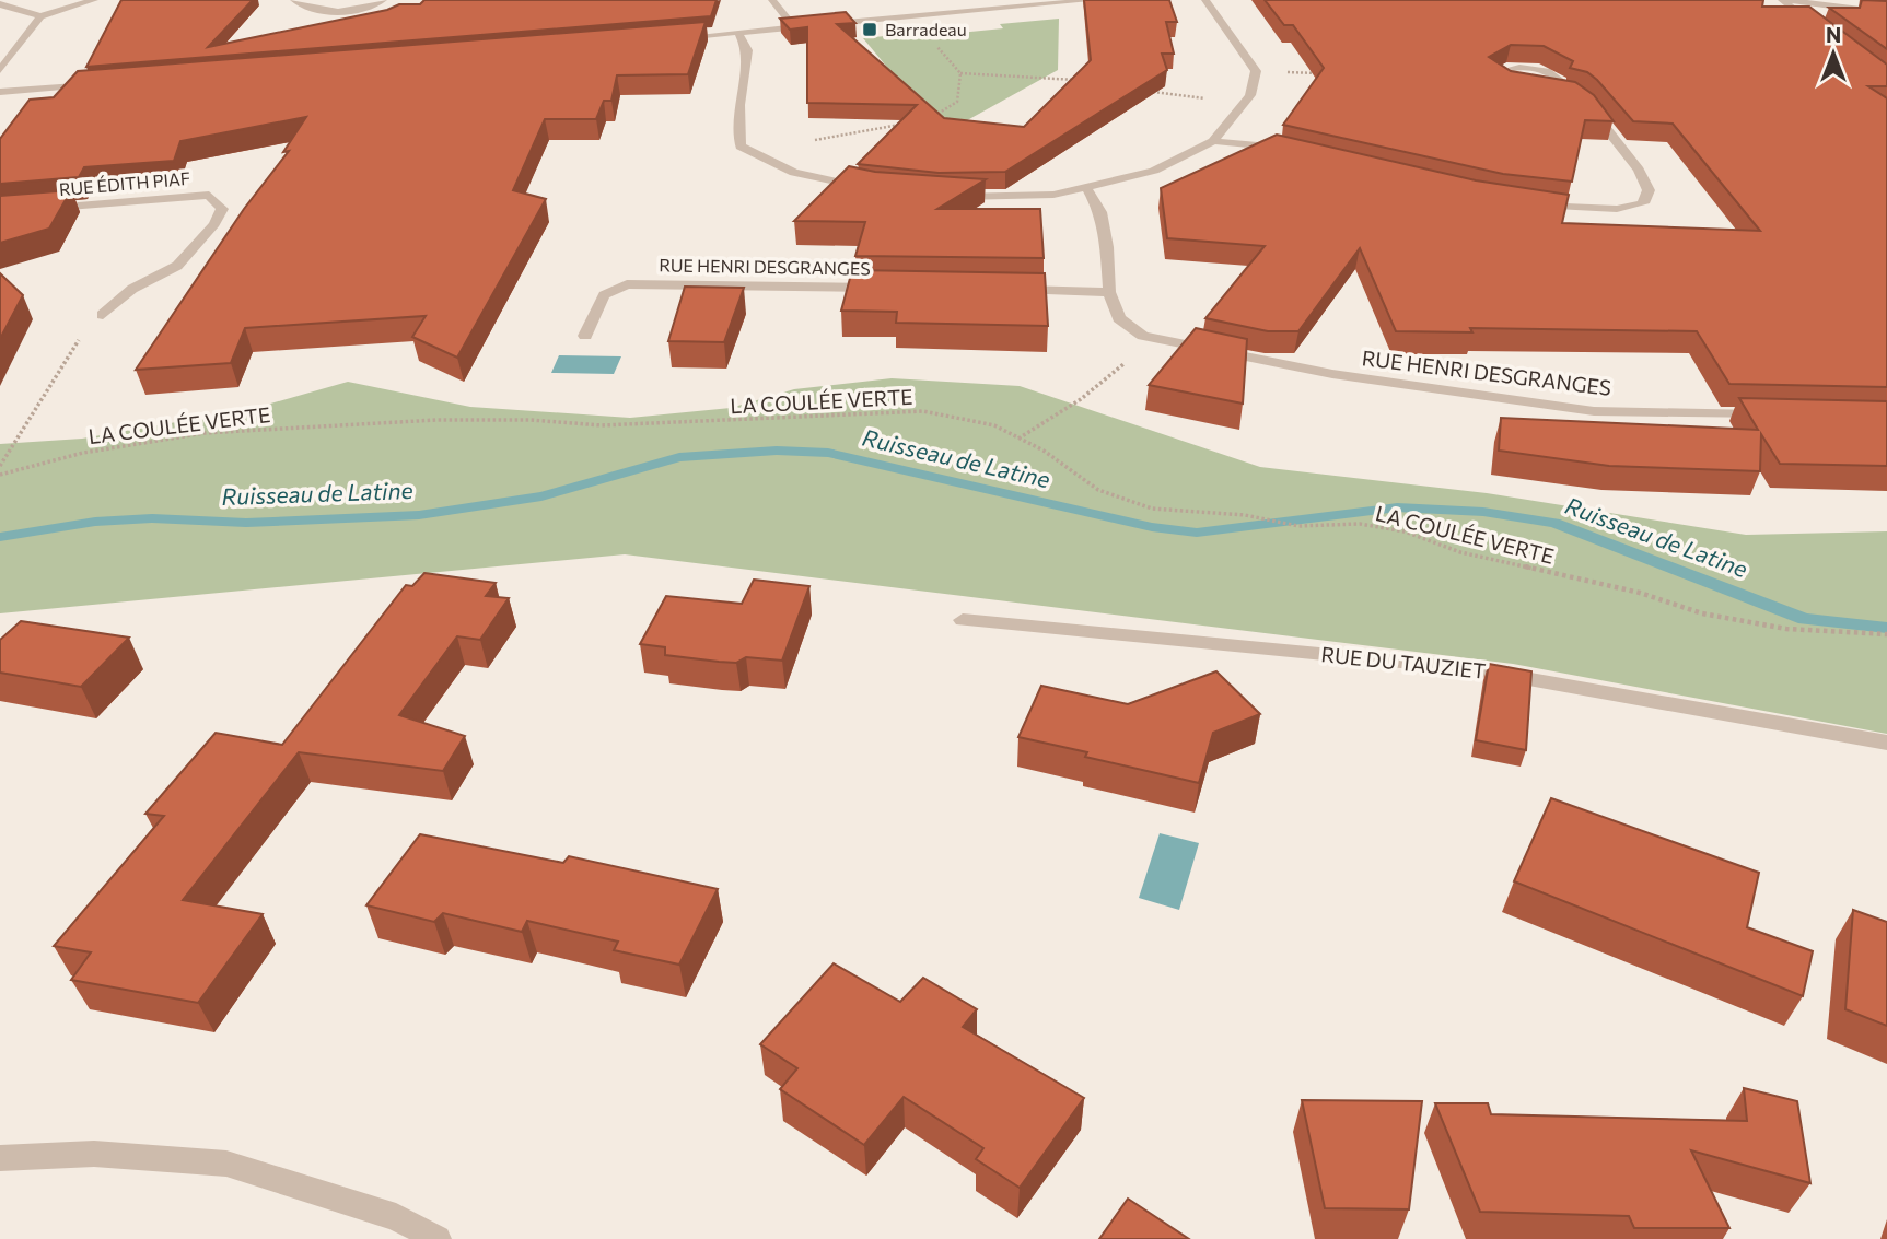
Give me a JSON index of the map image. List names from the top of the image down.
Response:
{
  "streets": {
    "street": ["RUE ÉDITH PIAF", "RUE HENRI DESGRANGES", "RUE DU TAUZIET"],
    "path": ["LA COULÉE VERTE"]
  },
  "water": ["Ruisseau de Latine"],
  "places": {
    "transit": ["Barradeau"]
  },
  "north": "top"
}
